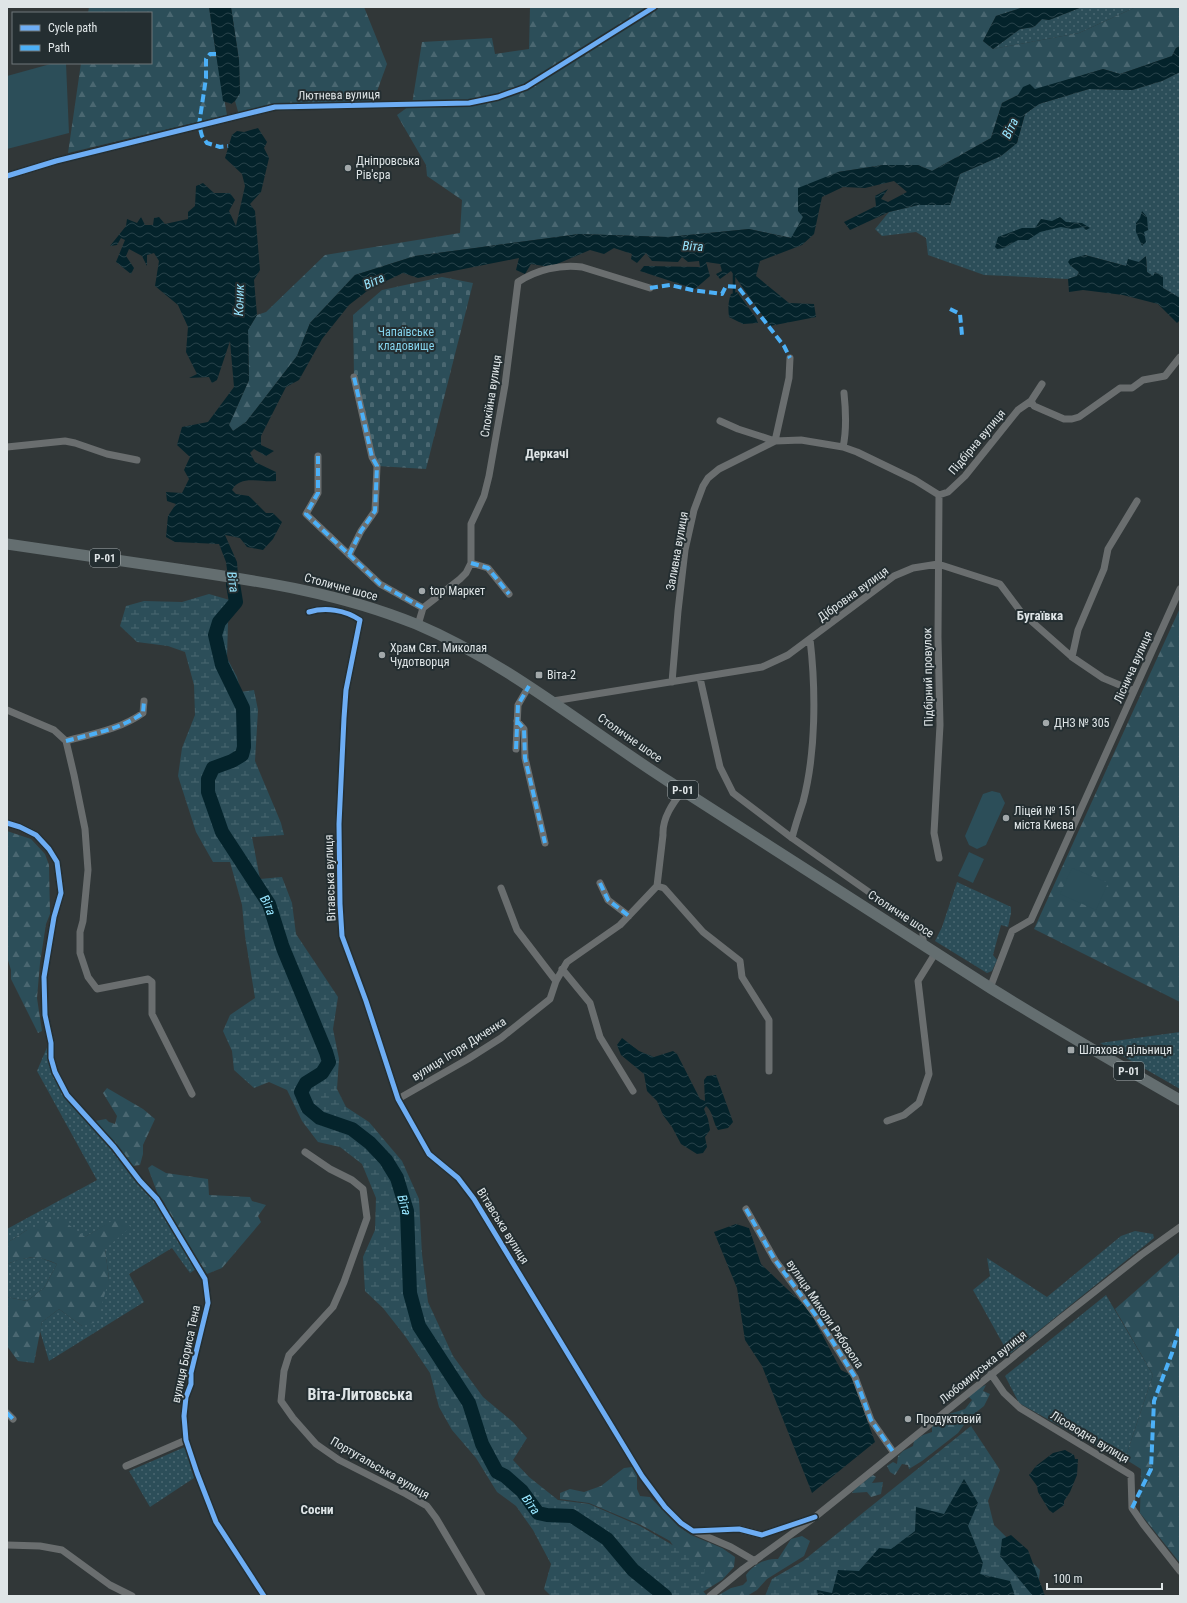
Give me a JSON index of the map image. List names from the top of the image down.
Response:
{
  "streets": {
    "main road": ["Р-01", "Столичне шосе"],
    "street": [
      "Лютнева вулиця",
      "Спокійна вулиця",
      "Підбірна вулиця",
      "Заливна вулиця",
      "Дібровна вулиця",
      "Ліснича вулиця",
      "Підбірний провулок",
      "Вітавська вулиця",
      "вулиця Ігоря Диченка",
      "вулиця Миколи Рябовола",
      "вулиця Бориса Тена",
      "Любомирська вулиця",
      "Лісоводна вулиця",
      "Португальська вулиця"
    ]
  },
  "crossings": [
    ["Підбірна вулиця", "Підбірний провулок"],
    ["Заливна вулиця", "Дібровна вулиця"],
    ["Столичне шосе", "Дібровна вулиця"],
    ["Столичне шосе", "Ліснича вулиця"],
    ["Дібровна вулиця", "Ліснича вулиця"],
    ["Дібровна вулиця", "Підбірний провулок"],
    ["Вітавська вулиця", "вулиця Ігоря Диченка"],
    ["Вітавська вулиця", "Любомирська вулиця"],
    ["вулиця Миколи Рябовола", "Любомирська вулиця"],
    ["Любомирська вулиця", "Лісоводна вулиця"]
  ],
  "districts": [
    "Деркачі",
    "Бугаївка",
    "Віта-Литовська",
    "Сосни"
  ],
  "water": ["Віта", "Коник"],
  "parks": ["Чапаївське кладовище"],
  "places": {
    "other": [
      "Дніпровська Рів'єра",
      "top Маркет",
      "Храм Свт. Миколая Чудотворця",
      "ДНЗ № 305",
      "Ліцей № 151 міста Києва",
      "Продуктовий"
    ],
    "transit": ["Віта-2", "Шляхова дільниця"]
  },
  "legend": ["Cycle path", "Path"],
  "scale_bar": "100 m"
}
